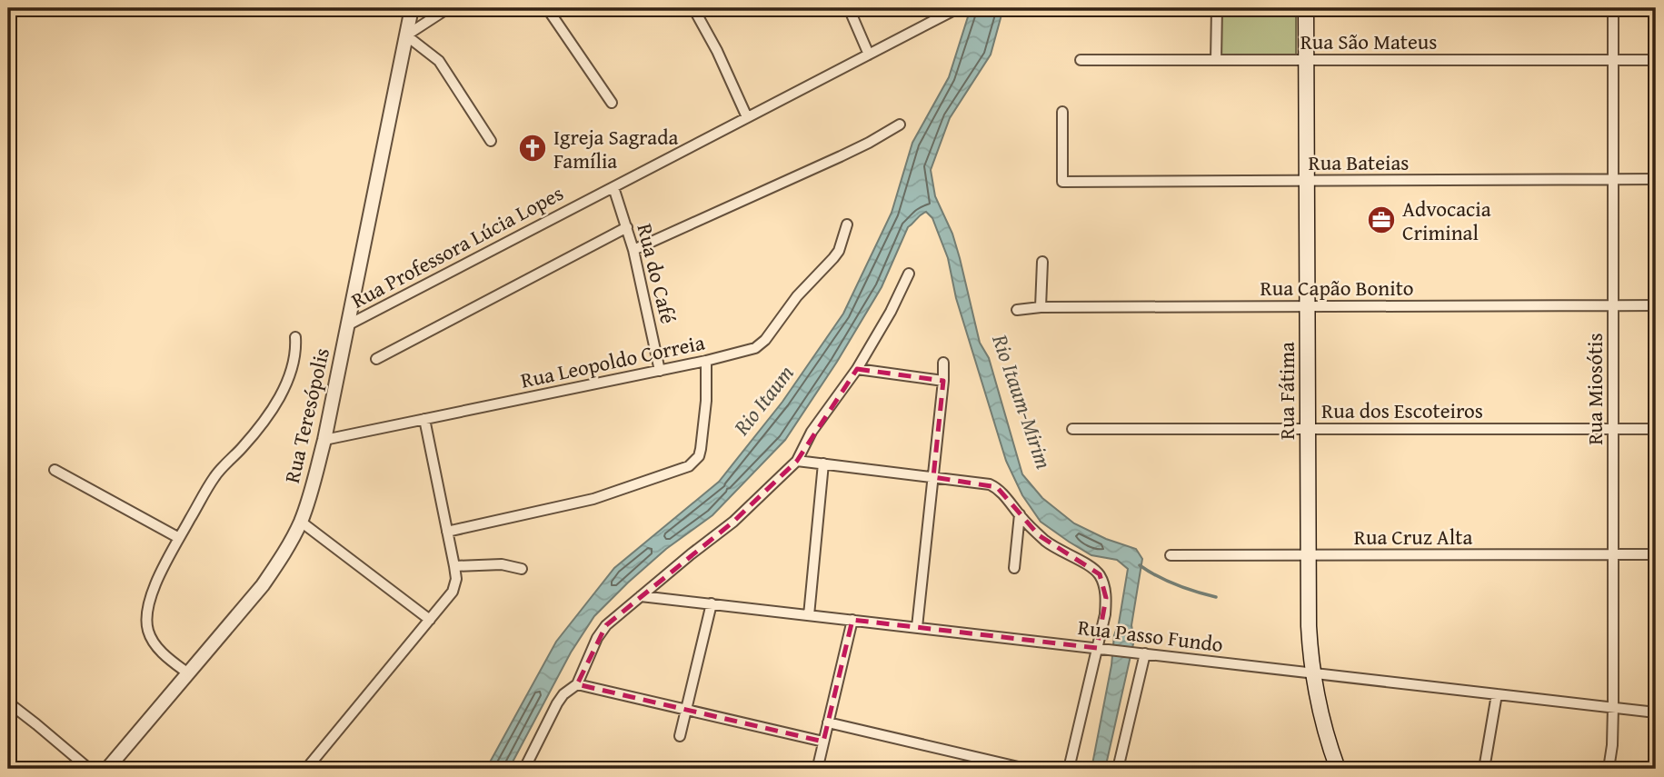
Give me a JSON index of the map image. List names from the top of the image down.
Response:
{
  "streets": {
    "main road": ["Rua Fátima"],
    "street": [
      "Rua São Mateus",
      "Rua Bateias",
      "Rua Professora Lúcia Lopes",
      "Rua do Café",
      "Rua Capão Bonito",
      "Rua Leopoldo Correia",
      "Rua Miosótis",
      "Rua dos Escoteiros",
      "Rua Teresópolis",
      "Rua Cruz Alta",
      "Rua Passo Fundo"
    ]
  },
  "crossings": [
    ["Rua São Mateus", "Rua Miosótis"],
    ["Rua São Mateus", "Rua Fátima"],
    ["Rua Bateias", "Rua Miosótis"],
    ["Rua Bateias", "Rua Fátima"],
    ["Rua Professora Lúcia Lopes", "Rua do Café"],
    ["Rua Professora Lúcia Lopes", "Rua Teresópolis"],
    ["Rua do Café", "Rua Leopoldo Correia"],
    ["Rua Capão Bonito", "Rua Miosótis"],
    ["Rua Capão Bonito", "Rua Fátima"],
    ["Rua Leopoldo Correia", "Rua Teresópolis"],
    ["Rua Miosótis", "Rua dos Escoteiros"],
    ["Rua Miosótis", "Rua Cruz Alta"],
    ["Rua Miosótis", "Rua Passo Fundo"],
    ["Rua Fátima", "Rua dos Escoteiros"],
    ["Rua Fátima", "Rua Cruz Alta"],
    ["Rua Fátima", "Rua Passo Fundo"]
  ],
  "water": ["Rio Itaum", "Rio Itaum-Mirim"],
  "places": {
    "church": ["Igreja Sagrada Família"],
    "office": ["Advocacia Criminal"]
  }
}
